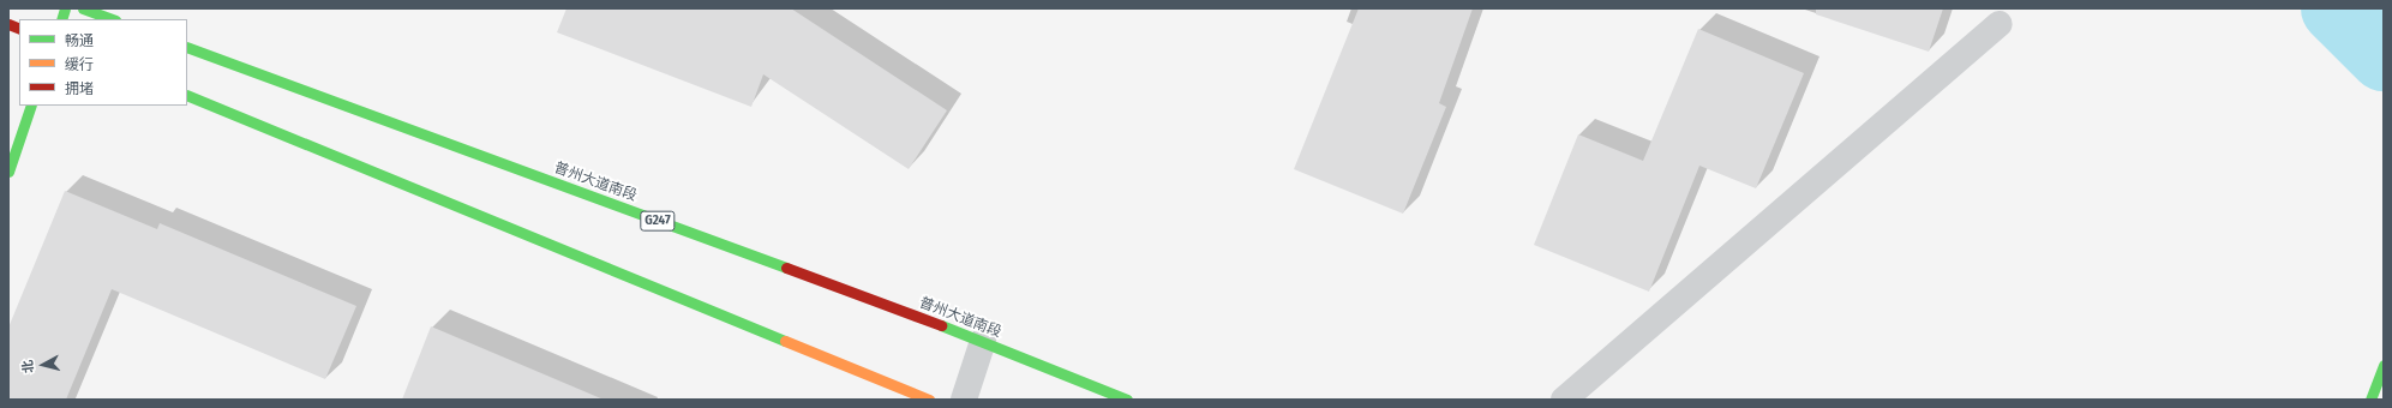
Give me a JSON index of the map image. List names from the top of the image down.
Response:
{
  "streets": {
    "main road": ["普州大道南段", "G247"]
  },
  "legend": ["畅通", "缓行", "拥堵"],
  "north": "left"
}
